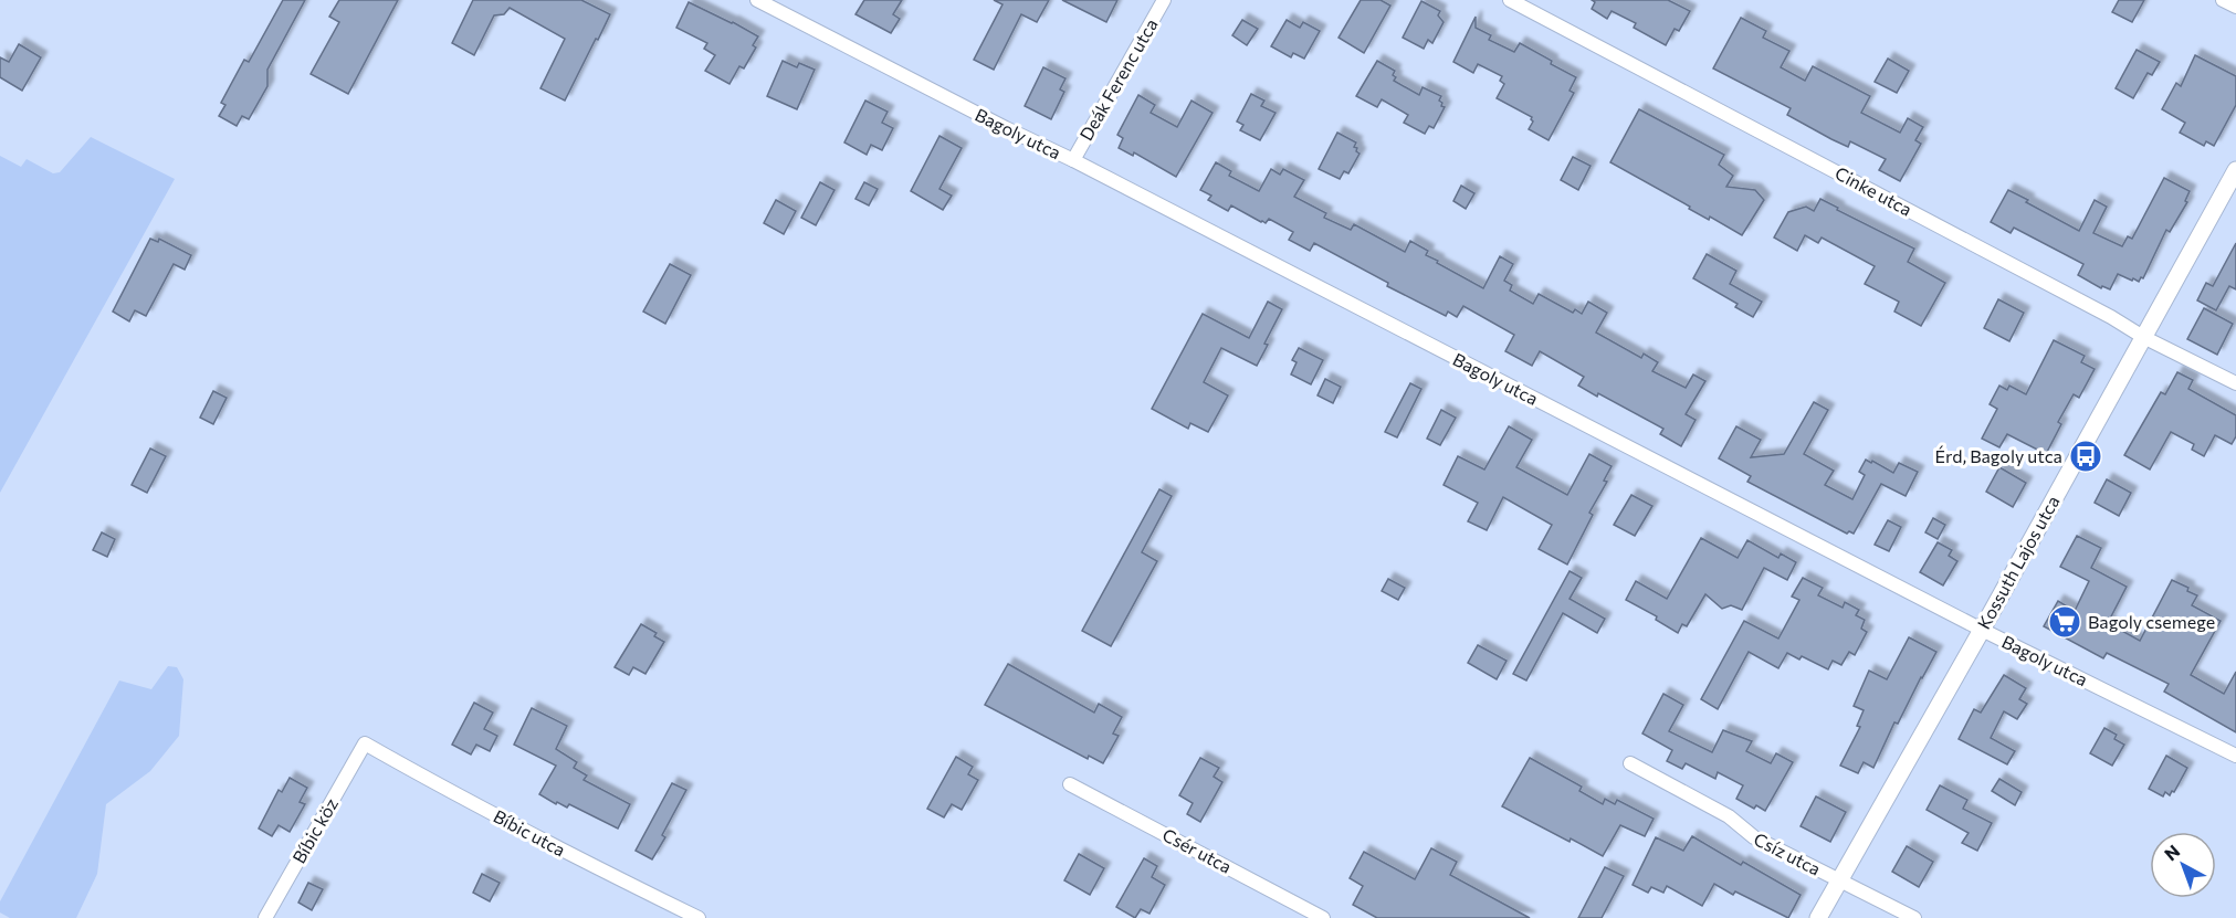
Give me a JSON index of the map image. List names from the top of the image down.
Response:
{
  "streets": {
    "street": [
      "Deák Ferenc utca",
      "Bagoly utca",
      "Cinke utca",
      "Kossuth Lajos utca",
      "Bíbic köz",
      "Bíbic utca",
      "Csér utca",
      "Csíz utca"
    ]
  },
  "crossings": [
    ["Deák Ferenc utca", "Bagoly utca"],
    ["Bagoly utca", "Kossuth Lajos utca"],
    ["Cinke utca", "Kossuth Lajos utca"],
    ["Kossuth Lajos utca", "Csíz utca"],
    ["Bíbic köz", "Bíbic utca"]
  ],
  "places": {
    "bus stop": ["Érd, Bagoly utca"],
    "supermarket": ["Bagoly csemege"]
  },
  "north": "top left"
}
